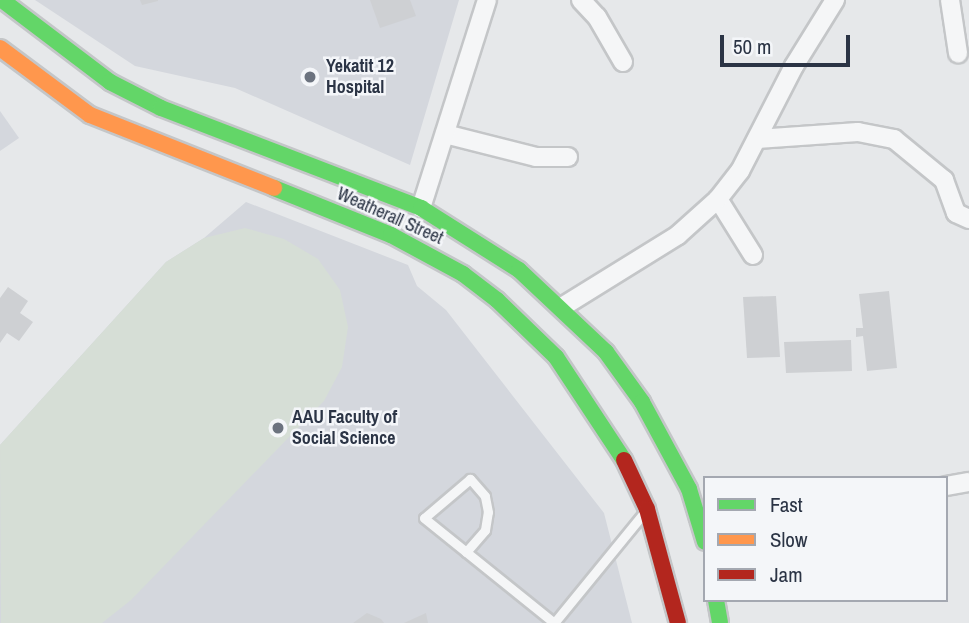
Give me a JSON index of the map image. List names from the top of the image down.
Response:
{
  "streets": {
    "main road": ["Weatherall Street"]
  },
  "places": ["Yekatit 12 Hospital", "AAU Faculty of Social Science"],
  "legend": ["Fast", "Slow", "Jam"],
  "scale_bar": "50 m"
}
